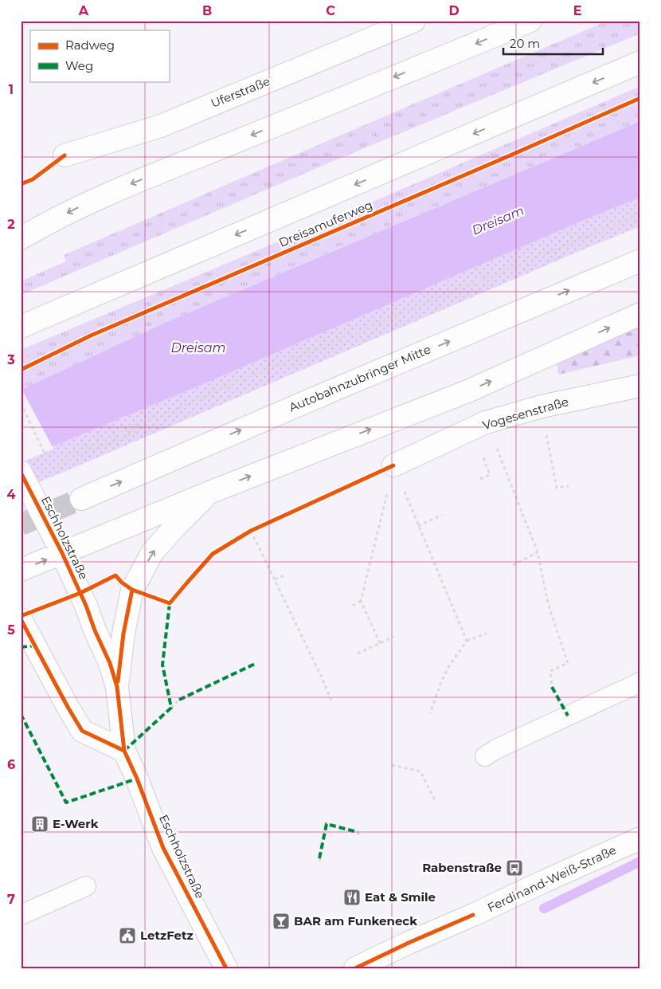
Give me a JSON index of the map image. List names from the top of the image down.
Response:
{
  "streets": {
    "main road": [
      "Uferstraße",
      "Autobahnzubringer Mitte",
      "Vogesenstraße",
      "Eschholzstraße",
      "Ferdinand-Weiß-Straße"
    ],
    "cycle path": ["Dreisamuferweg"]
  },
  "water": ["Dreisam"],
  "places": {
    "building": ["E-Werk"],
    "bus stop": ["Rabenstraße"],
    "restaurant": ["Eat & Smile"],
    "bar": ["BAR am Funkeneck"],
    "public building": ["LetzFetz"]
  },
  "legend": ["Radweg", "Weg"],
  "scale_bar": "20 m",
  "grid": {
    "columns": [
      "A",
      "B",
      "C",
      "D",
      "E"
    ],
    "rows": [
      "1",
      "2",
      "3",
      "4",
      "5",
      "6",
      "7"
    ]
  }
}
